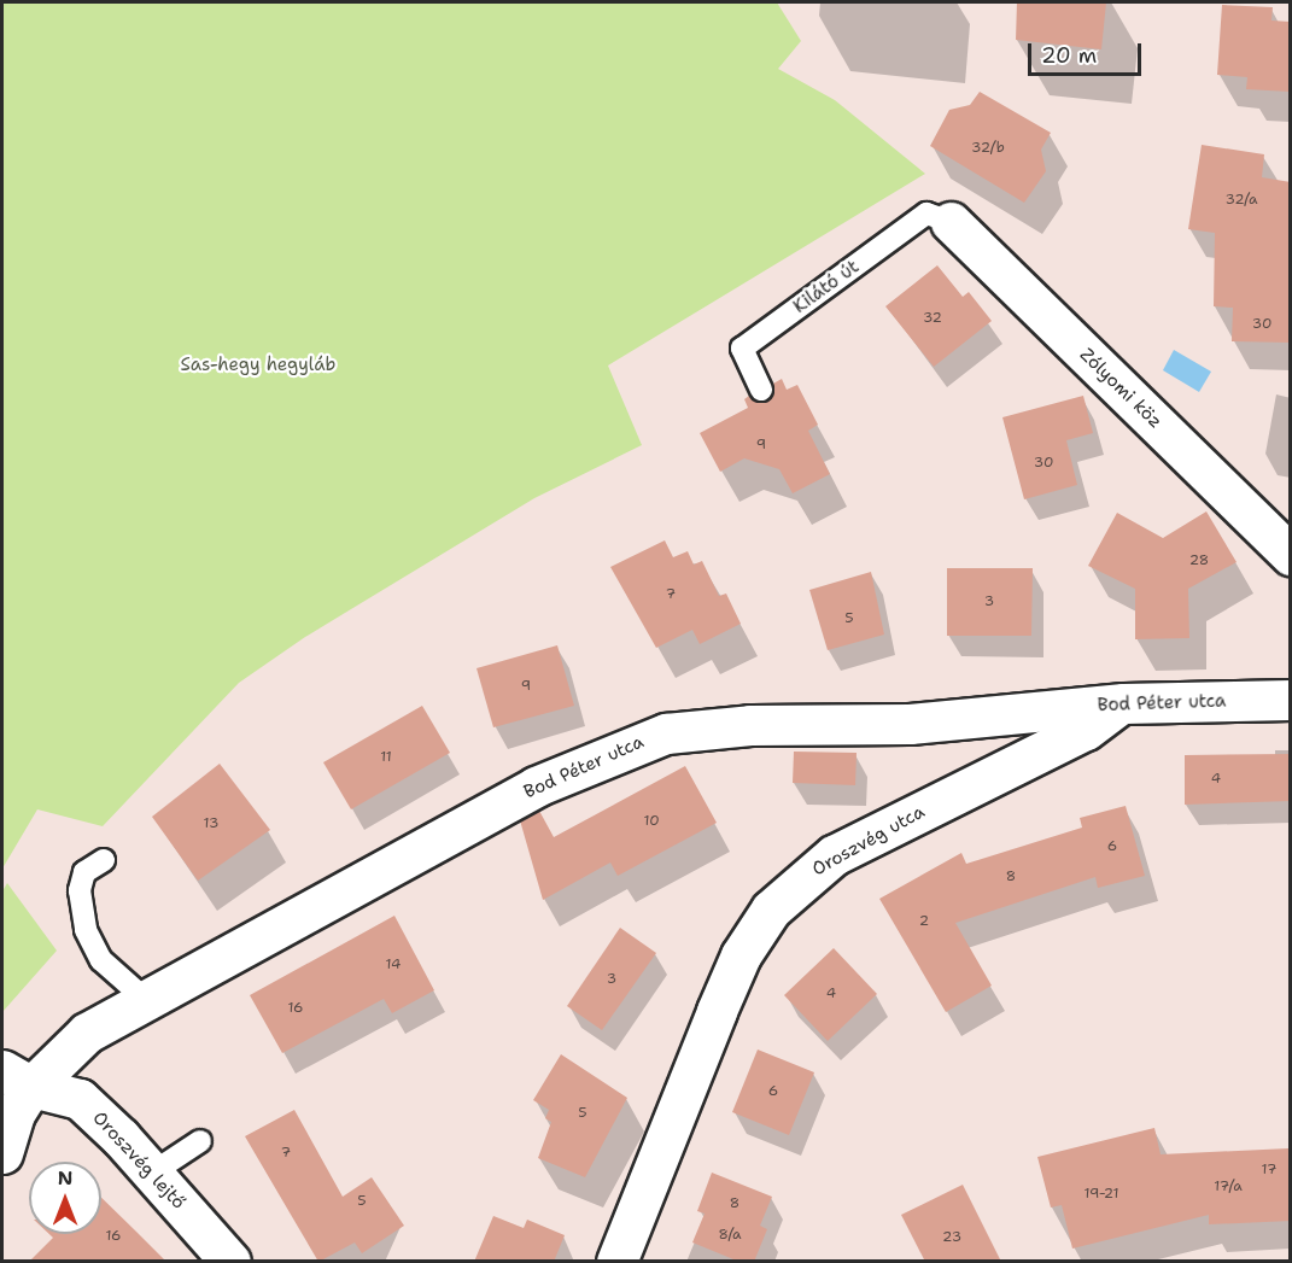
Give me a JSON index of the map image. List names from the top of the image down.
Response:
{
  "streets": {
    "street": [
      "Zólyomi köz",
      "Bod Péter utca",
      "Oroszvég utca",
      "Oroszvég lejtő"
    ],
    "lane": ["Kilátó út"]
  },
  "crossings": [
    ["Kilátó út", "Zólyomi köz"],
    ["Bod Péter utca", "Oroszvég utca"],
    ["Bod Péter utca", "Oroszvég lejtő"]
  ],
  "parks": ["Sas-hegy hegyláb"],
  "house_numbers": [
    "32/b",
    "32/a",
    "32",
    "30",
    "9",
    "30",
    "28",
    "7",
    "3",
    "5",
    "9",
    "11",
    "4",
    "10",
    "13",
    "6",
    "8",
    "2",
    "14",
    "3",
    "4",
    "16",
    "6",
    "5",
    "7",
    "17",
    "17/a",
    "19-21",
    "5",
    "8",
    "8/a",
    "16",
    "23"
  ],
  "scale_bar": "20 m",
  "north": "top"
}
